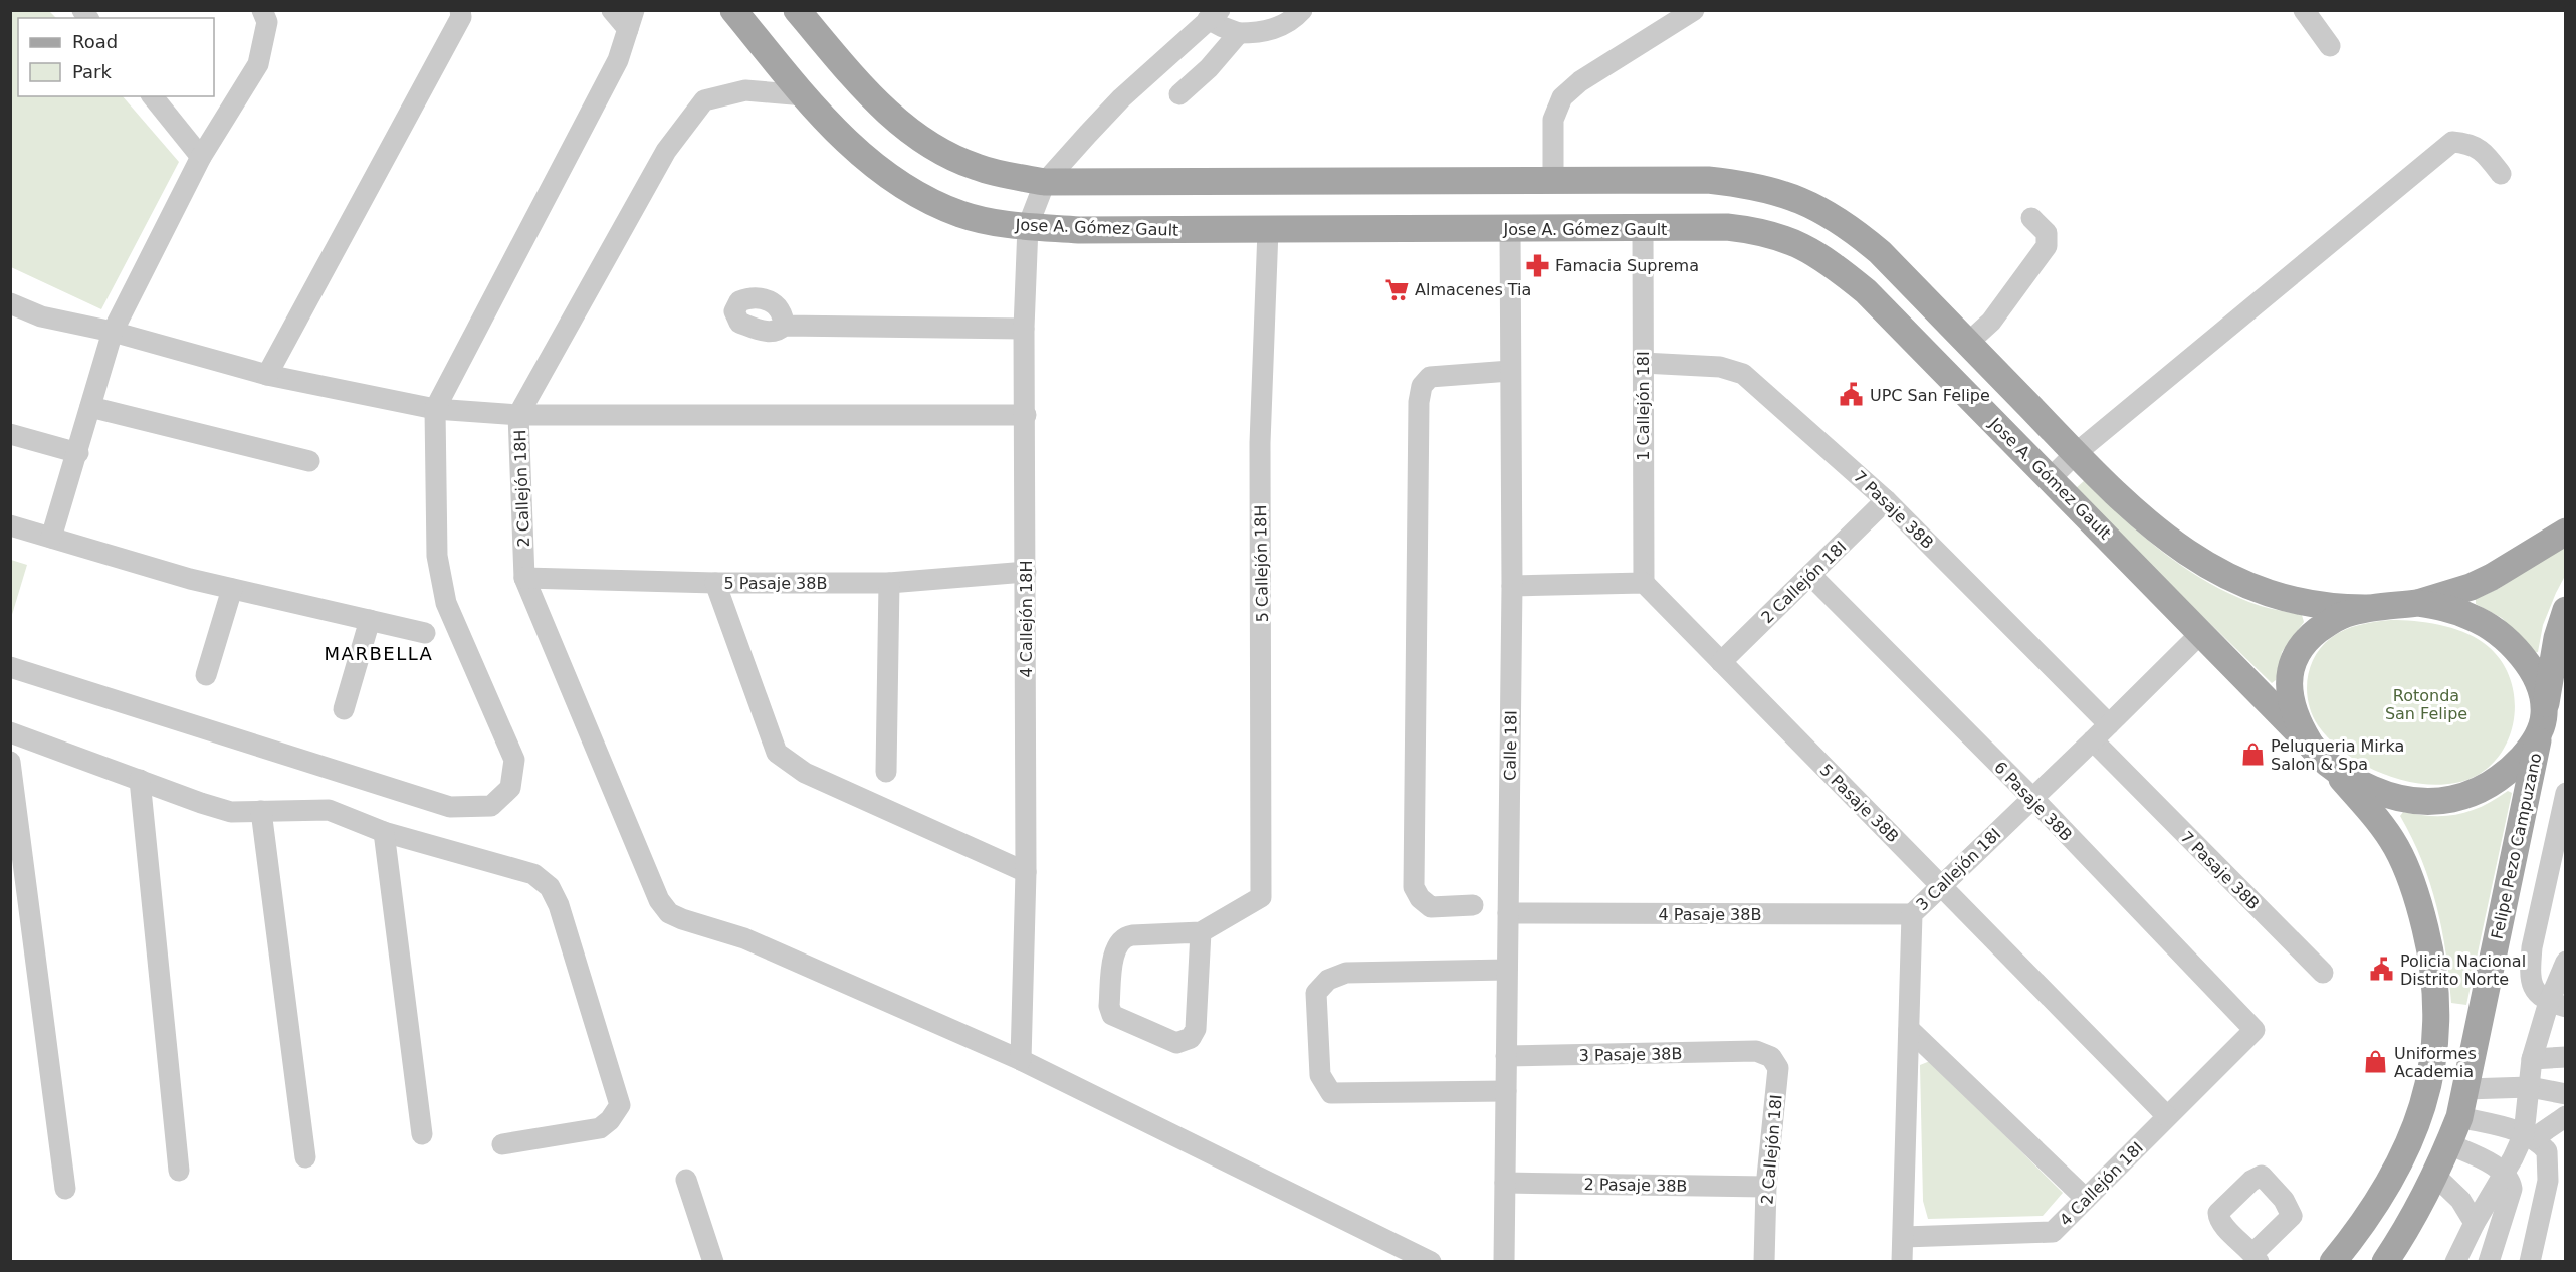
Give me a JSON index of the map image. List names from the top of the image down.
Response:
{
  "streets": {
    "main road": ["Jose A. Gómez Gault", "Felipe Pezo Campuzano"],
    "street": [
      "1 Callejón 18I",
      "2 Callejón 18H",
      "7 Pasaje 38B",
      "5 Callejón 18H",
      "2 Callejón 18I",
      "5 Pasaje 38B",
      "4 Callejón 18H",
      "Calle 18I",
      "6 Pasaje 38B",
      "3 Callejón 18I",
      "4 Pasaje 38B",
      "3 Pasaje 38B",
      "4 Callejón 18I",
      "2 Pasaje 38B"
    ]
  },
  "crossings": [
    ["Jose A. Gómez Gault", "1 Callejón 18I"],
    ["Jose A. Gómez Gault", "2 Callejón 18H"],
    ["Jose A. Gómez Gault", "5 Callejón 18H"],
    ["Jose A. Gómez Gault", "4 Callejón 18H"],
    ["Jose A. Gómez Gault", "Calle 18I"],
    ["Jose A. Gómez Gault", "3 Callejón 18I"],
    ["1 Callejón 18I", "7 Pasaje 38B"],
    ["1 Callejón 18I", "5 Pasaje 38B"],
    ["2 Callejón 18H", "5 Pasaje 38B"],
    ["2 Callejón 18H", "4 Callejón 18H"],
    ["7 Pasaje 38B", "2 Callejón 18I"],
    ["7 Pasaje 38B", "3 Callejón 18I"],
    ["2 Callejón 18I", "5 Pasaje 38B"],
    ["2 Callejón 18I", "6 Pasaje 38B"],
    ["2 Callejón 18I", "3 Pasaje 38B"],
    ["2 Callejón 18I", "2 Pasaje 38B"],
    ["5 Pasaje 38B", "4 Callejón 18H"],
    ["5 Pasaje 38B", "3 Callejón 18I"],
    ["5 Pasaje 38B", "4 Callejón 18I"],
    ["Calle 18I", "4 Pasaje 38B"],
    ["Calle 18I", "3 Pasaje 38B"],
    ["Calle 18I", "2 Pasaje 38B"],
    ["6 Pasaje 38B", "3 Callejón 18I"],
    ["6 Pasaje 38B", "4 Callejón 18I"],
    ["3 Callejón 18I", "4 Pasaje 38B"],
    ["3 Callejón 18I", "4 Callejón 18I"]
  ],
  "districts": ["MARBELLA"],
  "parks": ["Rotonda San Felipe"],
  "places": {
    "pharmacy": ["Famacia Suprema"],
    "supermarket": ["Almacenes Tia"],
    "public building": ["UPC San Felipe", "Policia Nacional Distrito Norte"],
    "shop": ["Peluqueria Mirka Salon & Spa", "Uniformes Academia"]
  },
  "legend": ["Road", "Park"]
}
